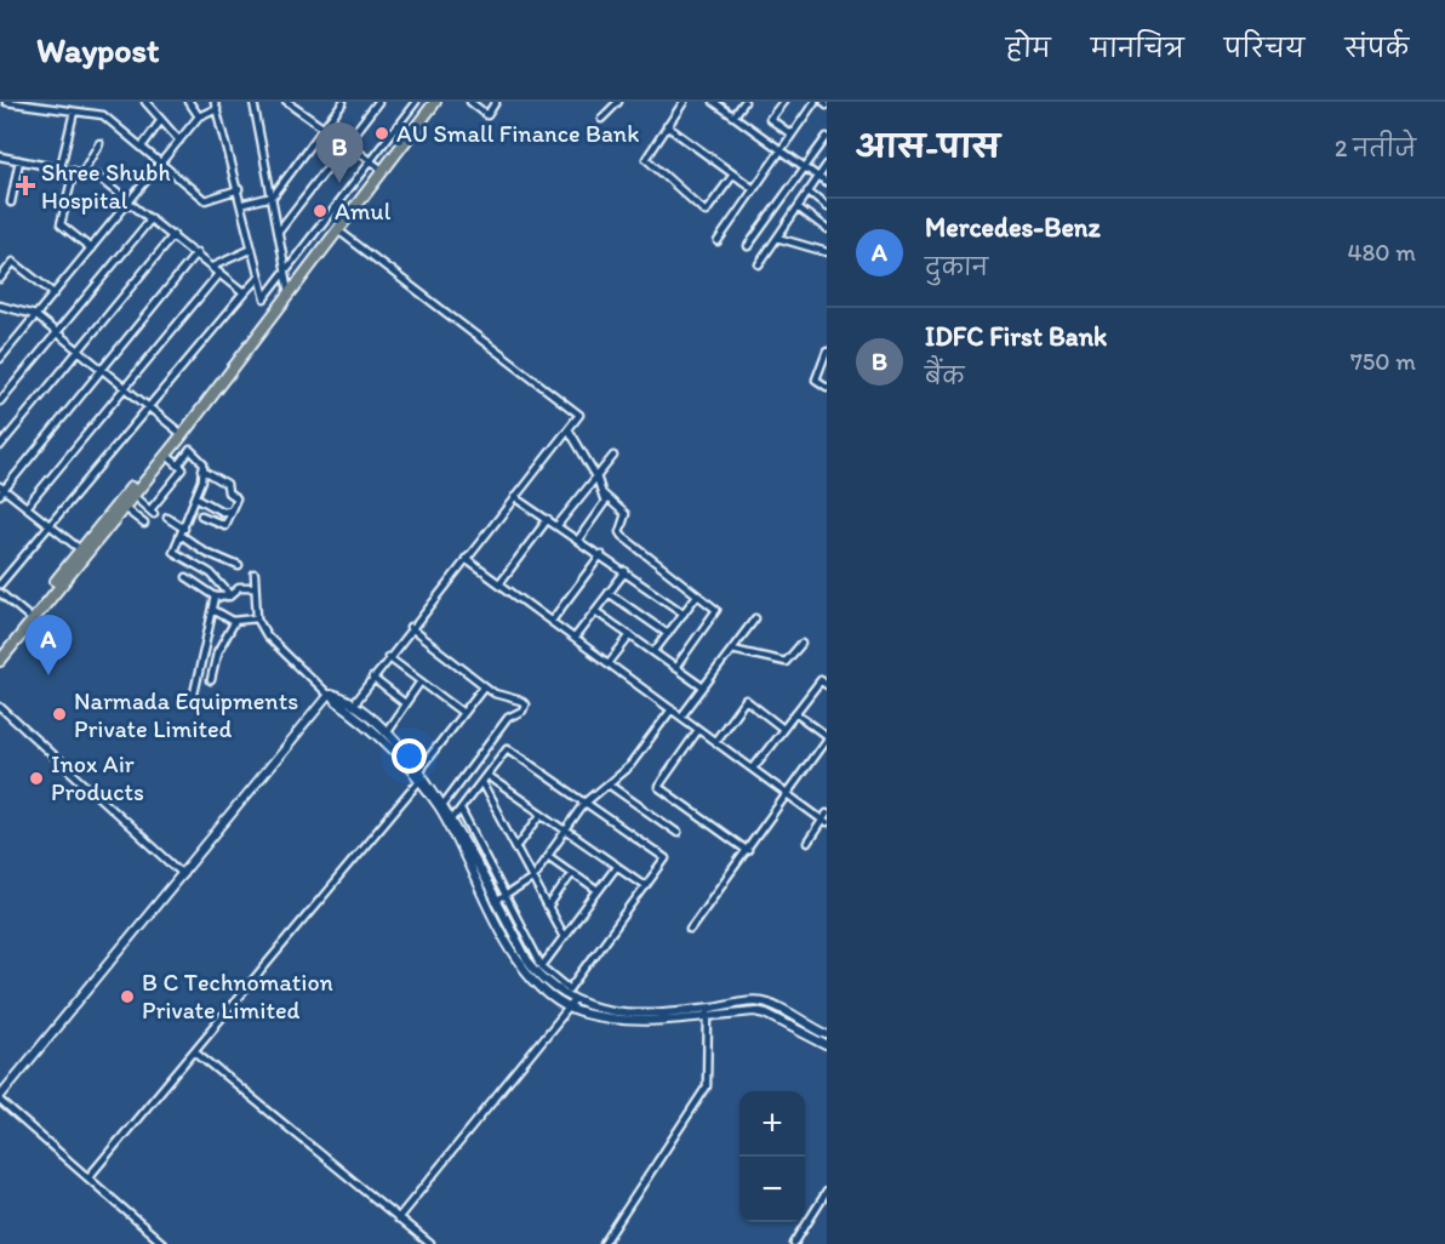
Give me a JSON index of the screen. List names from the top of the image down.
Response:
{
  "places": {
    "other": [
      "AU Small Finance Bank",
      "Amul",
      "Narmada Equipments Private Limited",
      "Inox Air Products",
      "B C Technomation Private Limited"
    ],
    "health": ["Shree Shubh Hospital"]
  },
  "page": {
    "header": "Waypost",
    "nav": [
      "होम",
      "मानचित्र",
      "परिचय",
      "संपर्क"
    ],
    "heading": ["आस-पास", "2 नतीजे"],
    "pins": ["B", "A"],
    "list": [
      {
        "mark": "A",
        "name": "Mercedes-Benz",
        "note": "दुकान",
        "value": "480 m"
      },
      {
        "mark": "B",
        "name": "IDFC First Bank",
        "note": "बैंक",
        "value": "750 m"
      }
    ],
    "map_buttons": ["+", "−"]
  }
}
